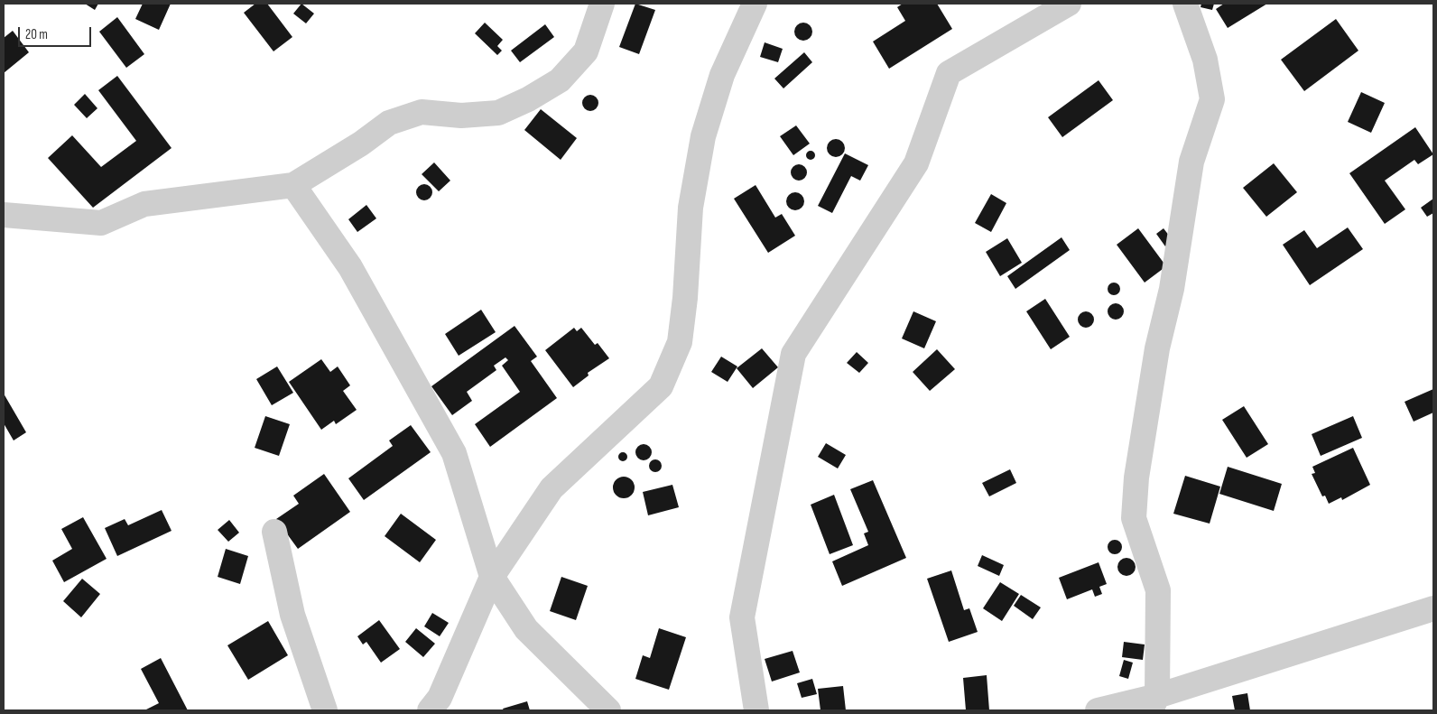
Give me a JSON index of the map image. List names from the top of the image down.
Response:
{
  "scale_bar": "20 m"
}
